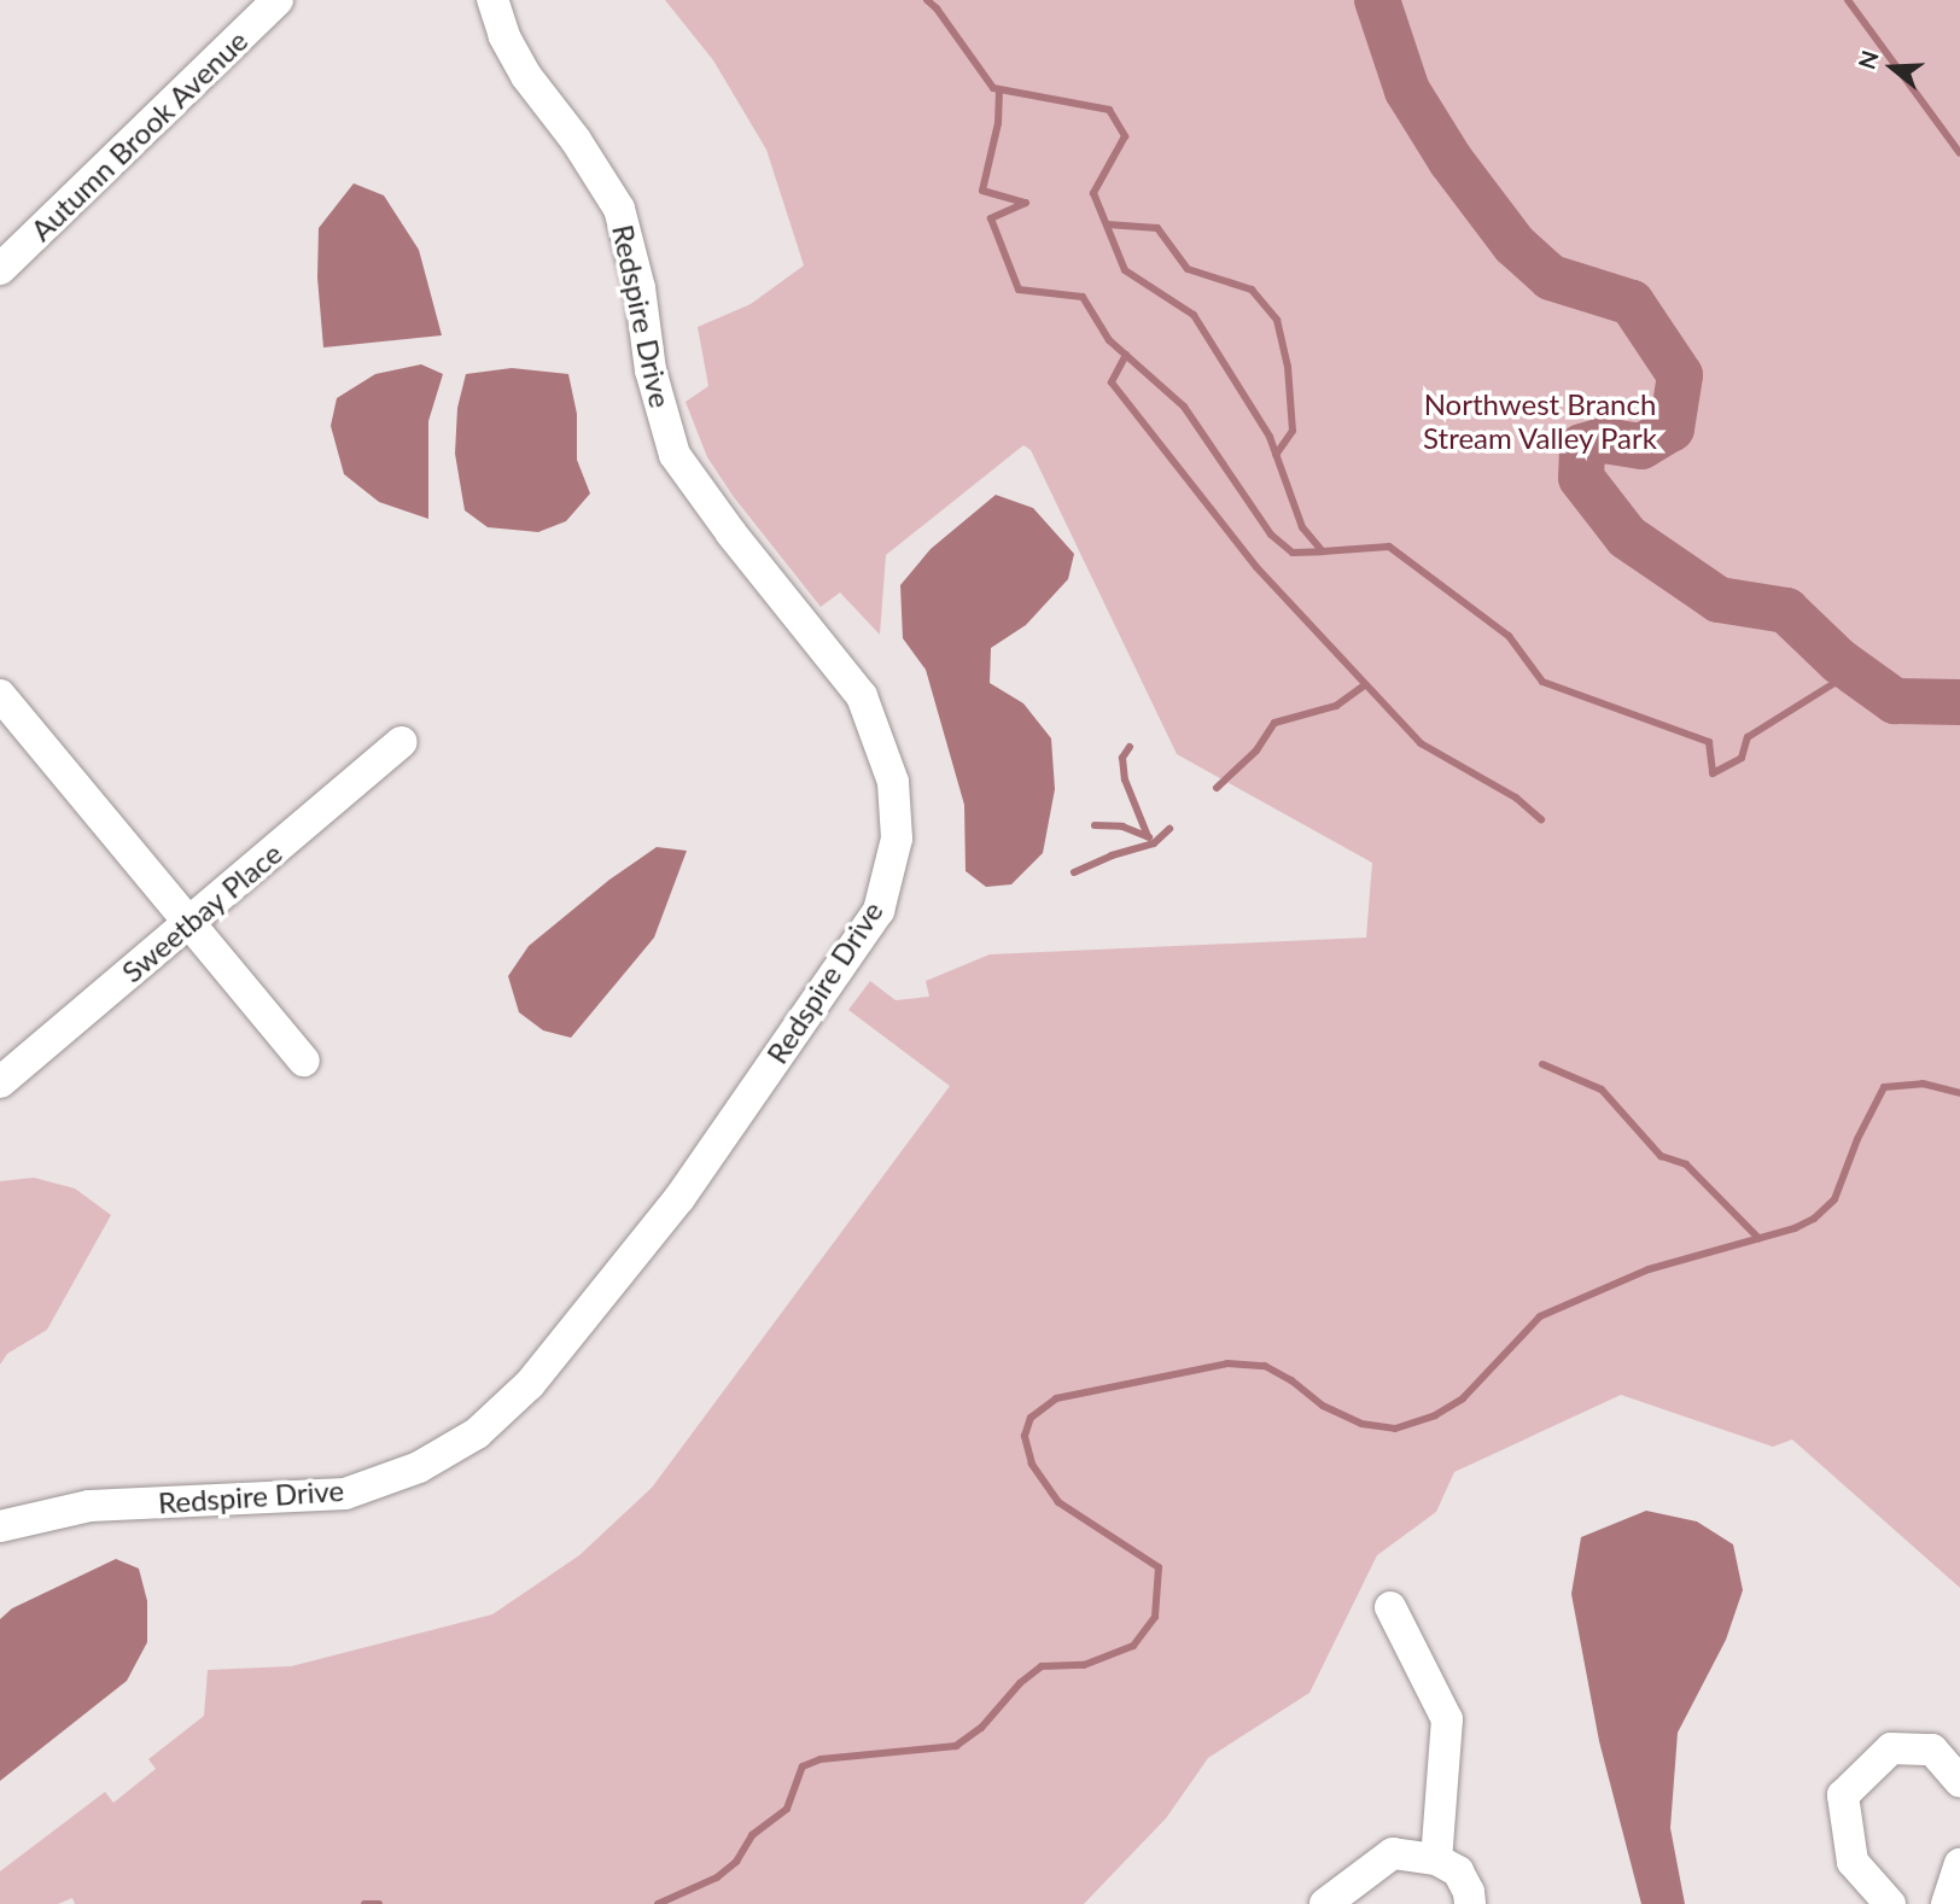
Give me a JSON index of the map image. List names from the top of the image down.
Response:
{
  "streets": {
    "street": ["Autumn Brook Avenue", "Redspire Drive", "Sweetbay Place"]
  },
  "parks": ["Northwest Branch Stream Valley Park"],
  "north": "left"
}
